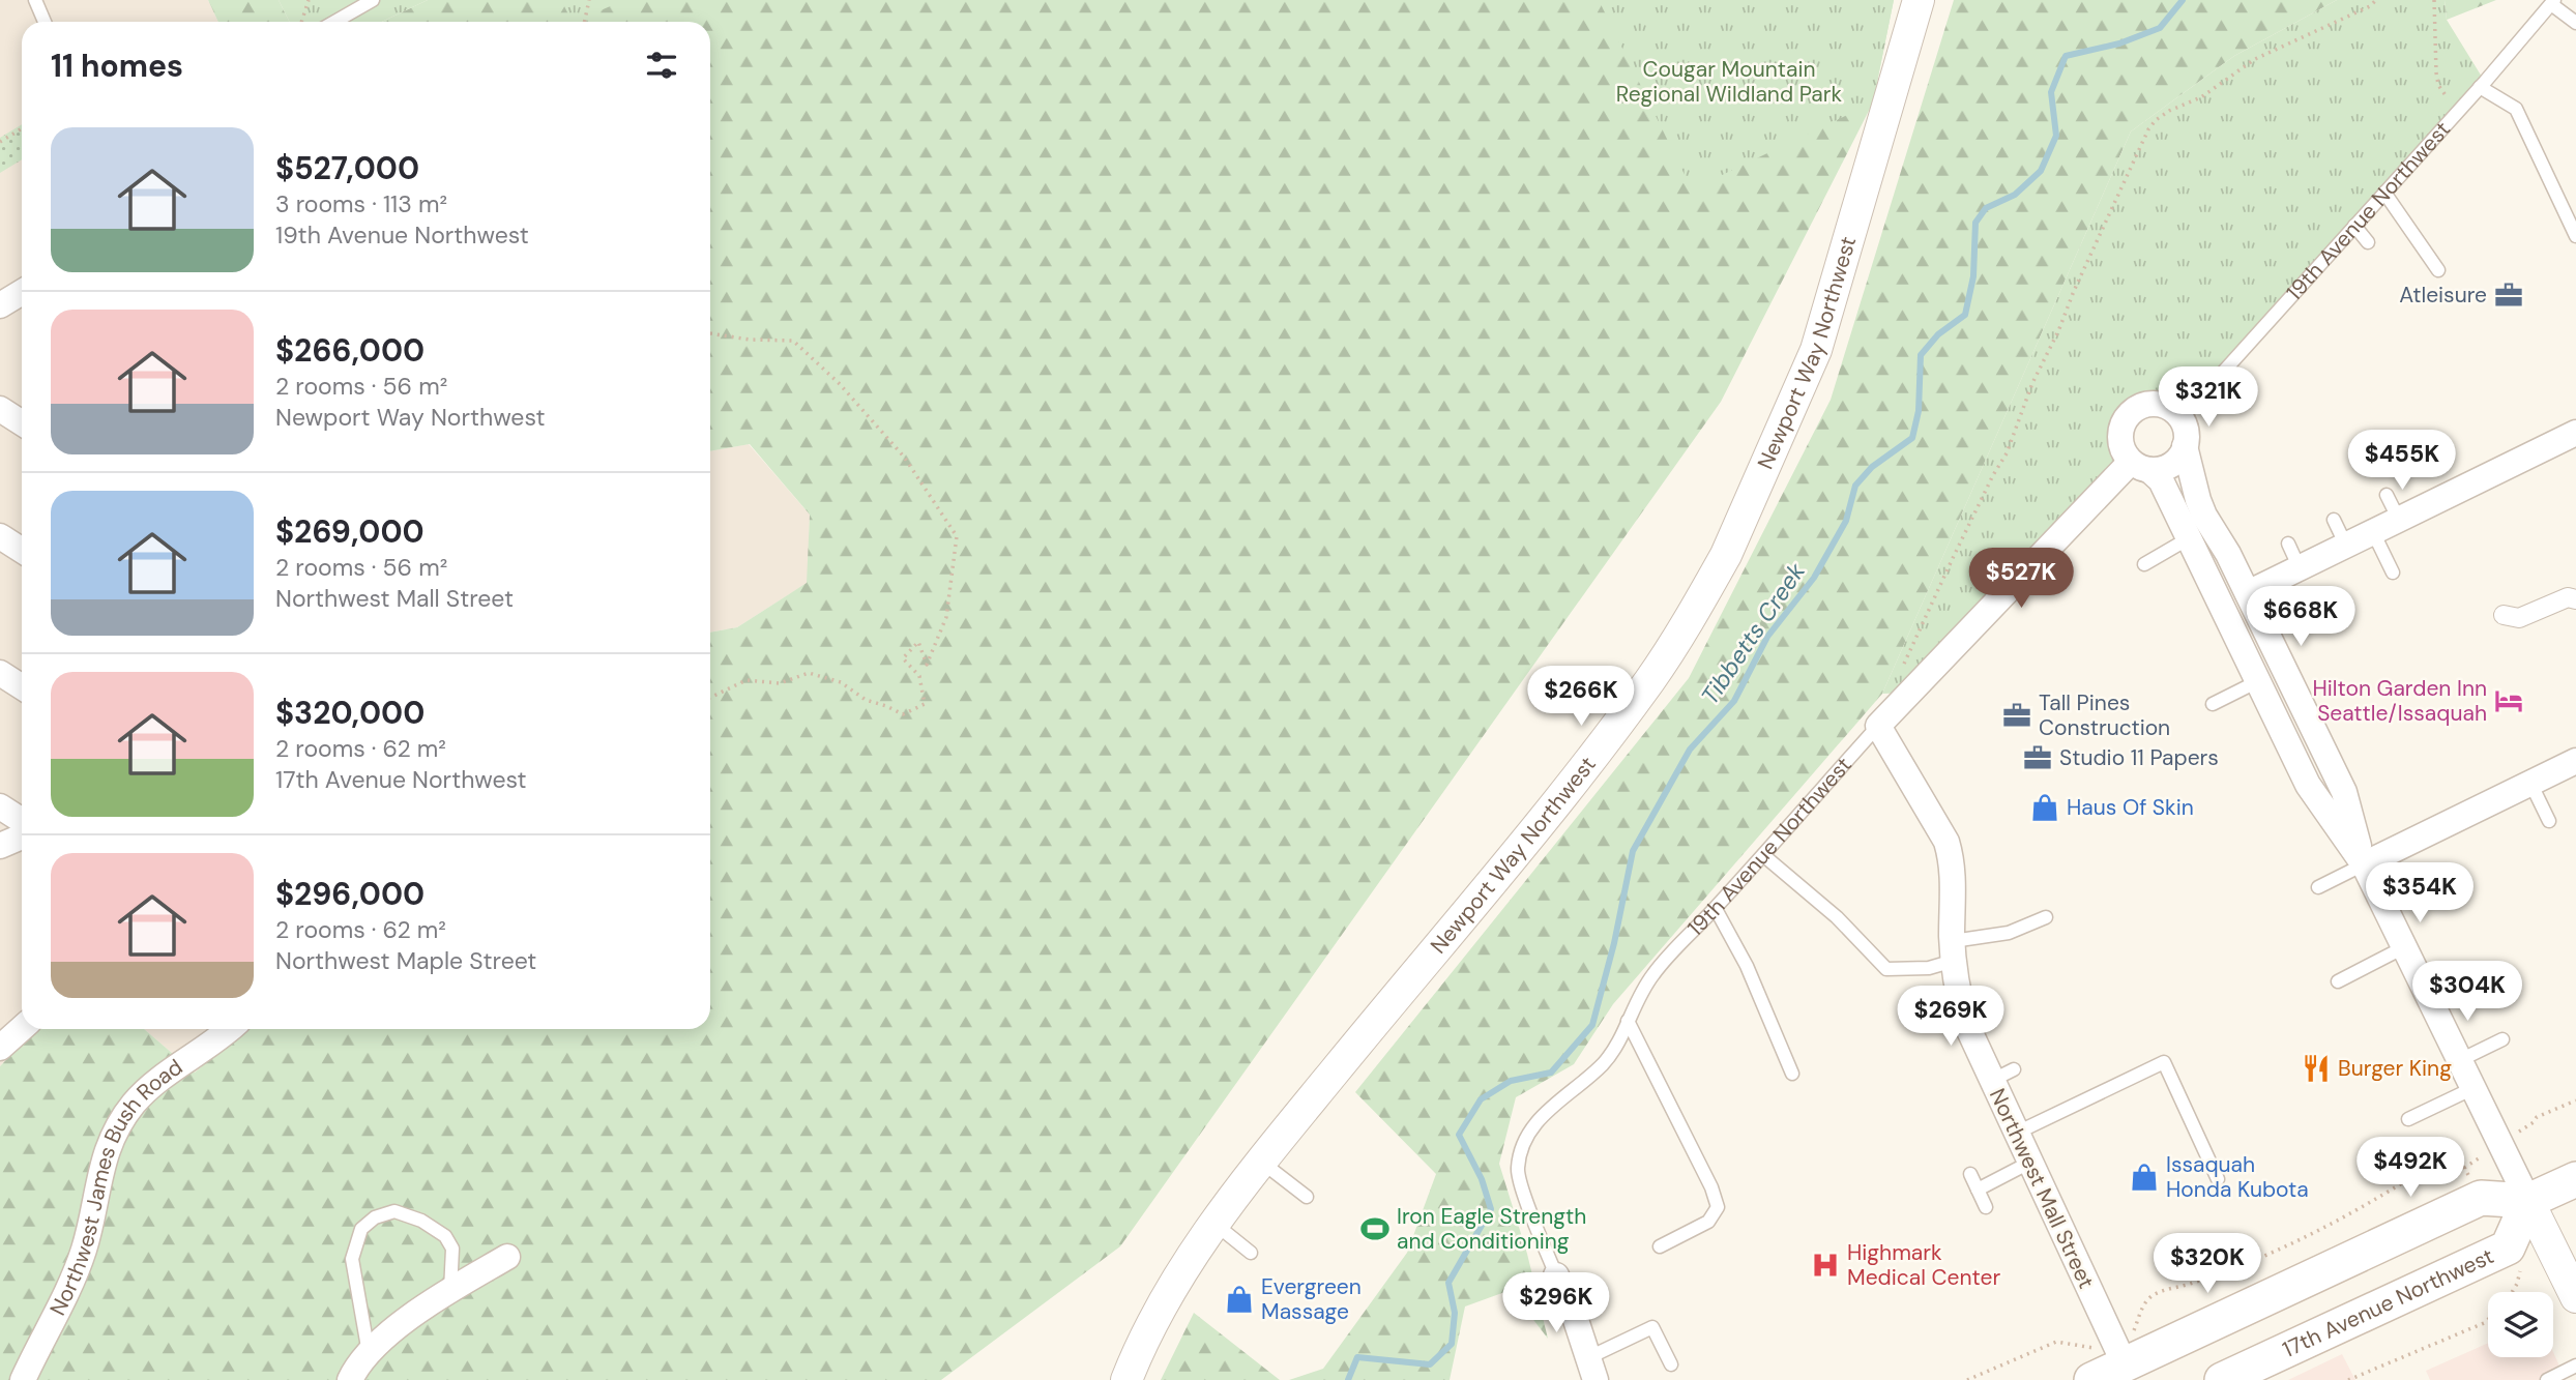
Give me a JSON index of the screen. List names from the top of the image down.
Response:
{
  "streets": {
    "main road": ["17th Avenue Northwest"],
    "street": [
      "19th Avenue Northwest",
      "Newport Way Northwest",
      "Northwest Mall Street",
      "Northwest James Bush Road"
    ]
  },
  "crossings": [
    ["19th Avenue Northwest", "Northwest Mall Street"]
  ],
  "water": ["Tibbetts Creek"],
  "parks": ["Cougar Mountain Regional Wildland Park"],
  "places": {
    "office": ["Atleisure", "Tall Pines Construction", "Studio 11 Papers"],
    "hotel": ["Hilton Garden Inn Seattle/Issaquah"],
    "shop": ["Haus Of Skin", "Issaquah Honda Kubota", "Evergreen Massage"],
    "restaurant": ["Burger King"],
    "sports": ["Iron Eagle Strength and Conditioning"],
    "hospital": ["Highmark Medical Center"]
  },
  "page": {
    "heading": "11 homes",
    "list": [
      {
        "name": "$527,000",
        "note": "3 rooms · 113 m² · 19th Avenue Northwest"
      },
      {
        "name": "$266,000",
        "note": "2 rooms · 56 m² · Newport Way Northwest"
      },
      {
        "name": "$269,000",
        "note": "2 rooms · 56 m² · Northwest Mall Street"
      },
      {
        "name": "$320,000",
        "note": "2 rooms · 62 m² · 17th Avenue Northwest"
      },
      {
        "name": "$296,000",
        "note": "2 rooms · 62 m² · Northwest Maple Street"
      }
    ],
    "price": [
      "$321K",
      "$455K",
      "$527K",
      "$668K",
      "$266K",
      "$354K",
      "$304K",
      "$269K",
      "$492K",
      "$320K",
      "$296K"
    ]
  }
}
